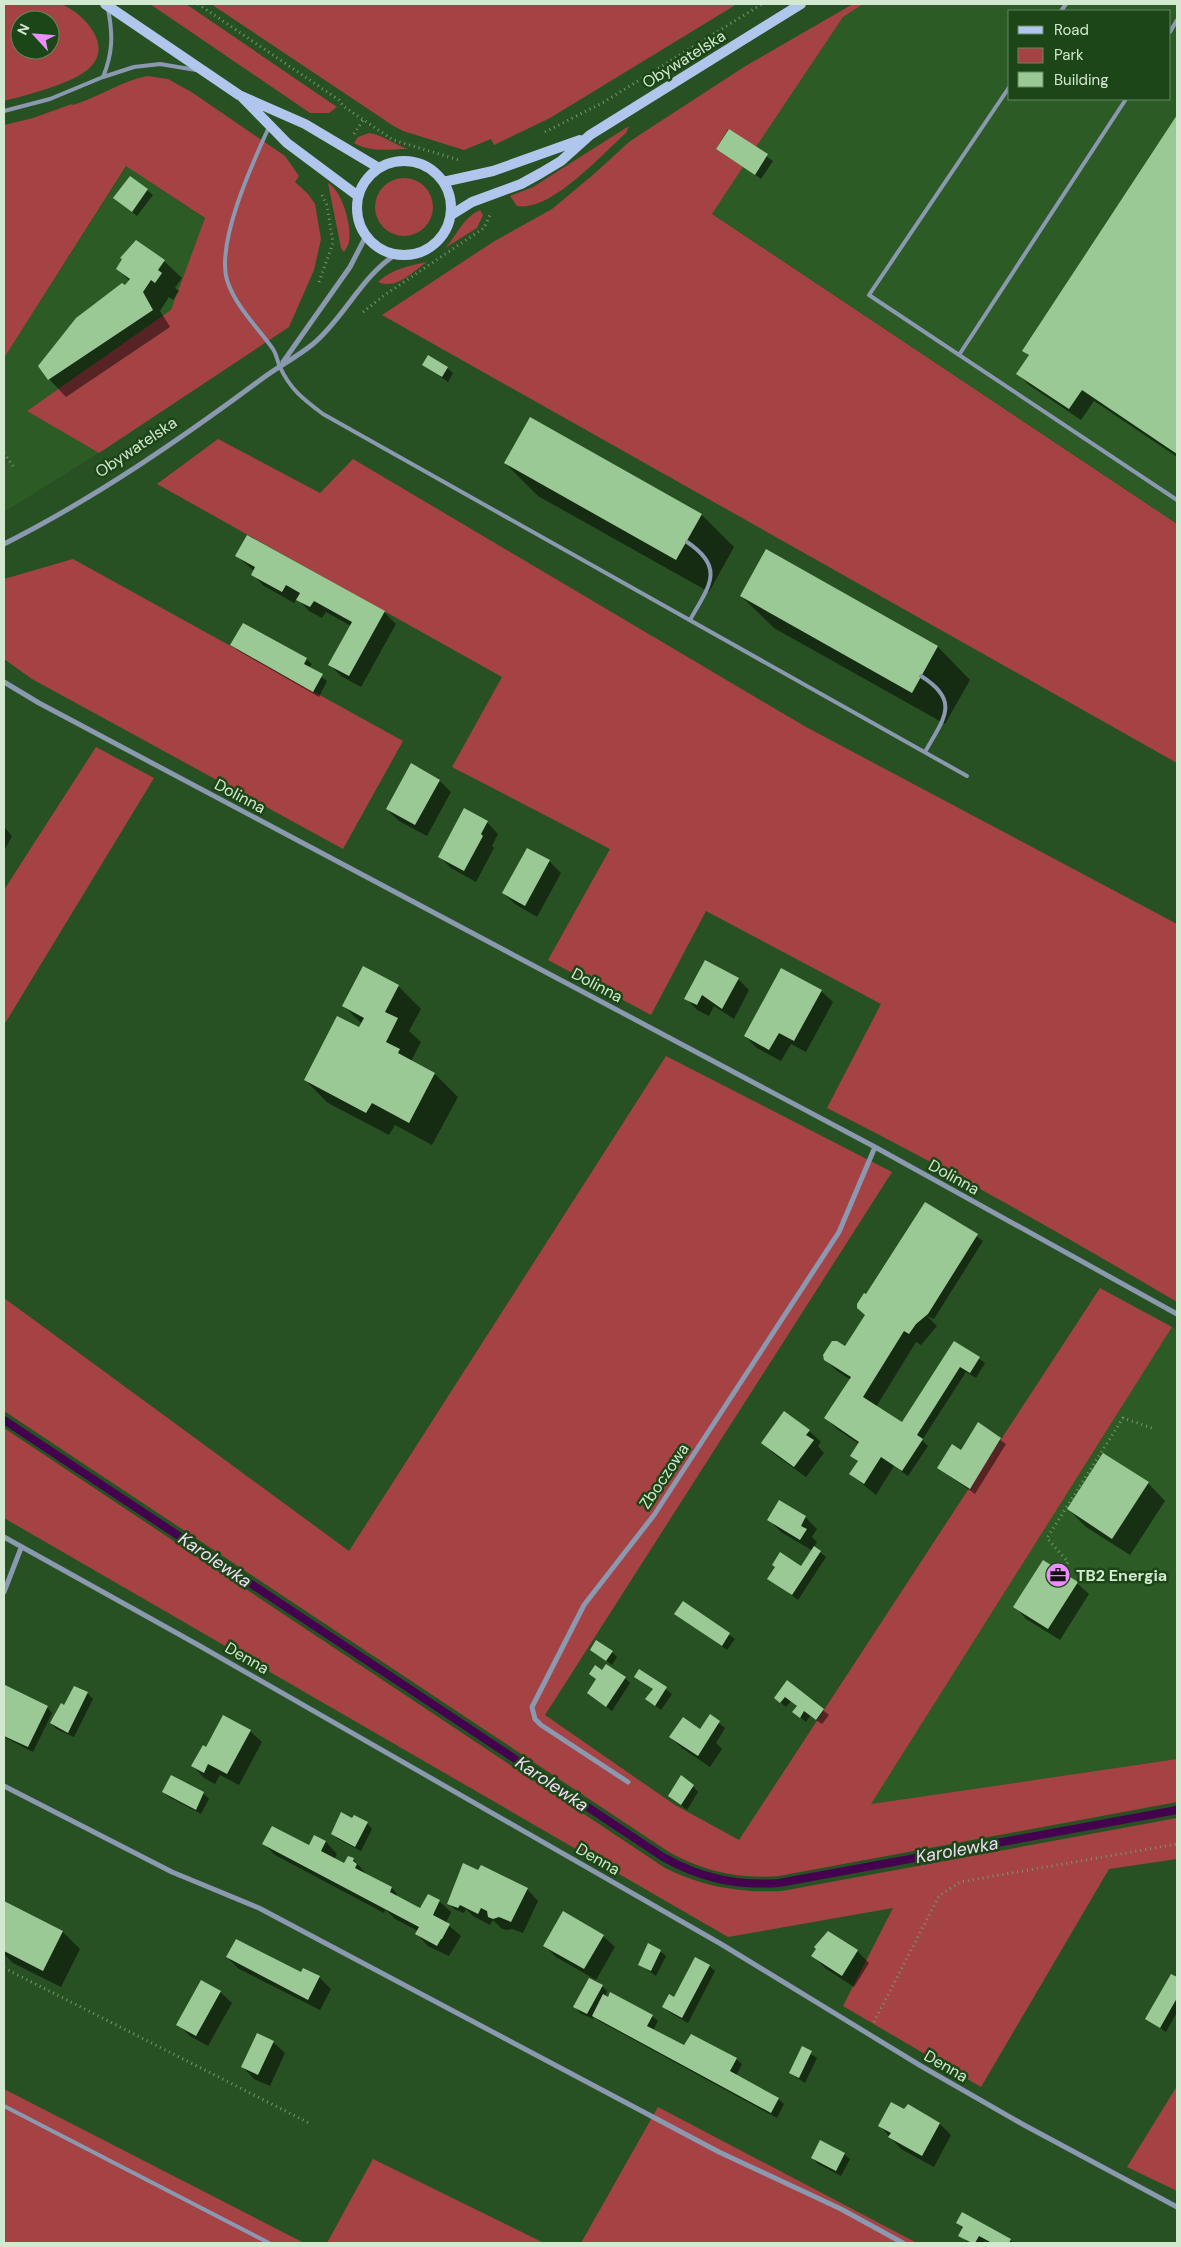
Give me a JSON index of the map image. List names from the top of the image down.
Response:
{
  "streets": {
    "main road": ["Obywatelska"],
    "street": ["Dolinna", "Zboczowa", "Denna"]
  },
  "crossings": [
    ["Dolinna", "Zboczowa"]
  ],
  "water": ["Karolewka"],
  "places": {
    "office": ["TB2 Energia"]
  },
  "legend": ["Road", "Park", "Building"],
  "north": "top left"
}
